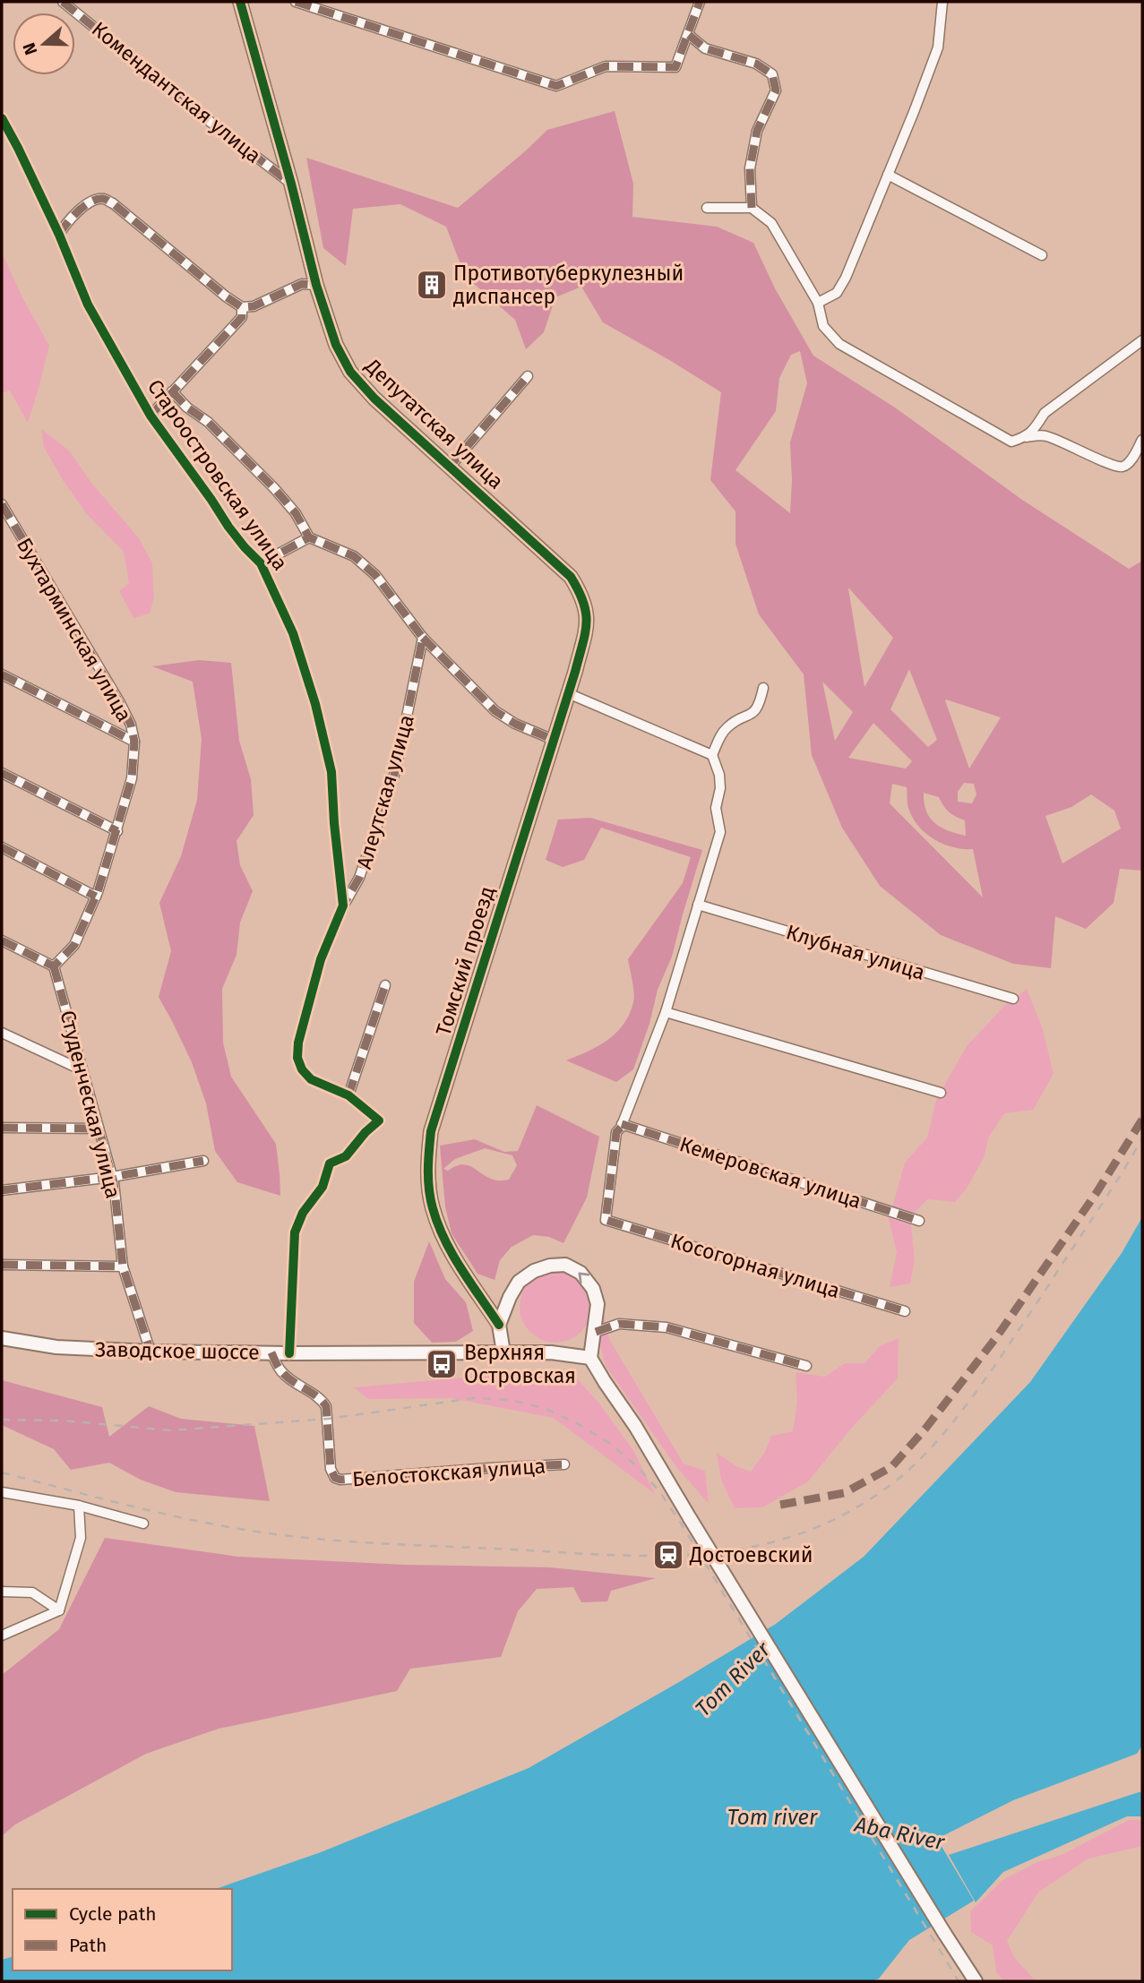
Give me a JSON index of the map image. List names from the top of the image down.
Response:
{
  "streets": {
    "main road": ["Депутатская улица", "Томский проезд", "Заводское шоссе"],
    "street": [
      "Комендантская улица",
      "Староостровская улица",
      "Бухтарминская улица",
      "Алеутская улица",
      "Клубная улица",
      "Студенческая улица",
      "Кемеровская улица",
      "Косогорная улица",
      "Белостокская улица"
    ]
  },
  "crossings": [
    ["Комендантская улица", "Депутатская улица"],
    ["Депутатская улица", "Томский проезд"],
    ["Староостровская улица", "Алеутская улица"],
    ["Староостровская улица", "Заводское шоссе"],
    ["Бухтарминская улица", "Студенческая улица"],
    ["Томский проезд", "Заводское шоссе"],
    ["Студенческая улица", "Заводское шоссе"],
    ["Кемеровская улица", "Косогорная улица"],
    ["Заводское шоссе", "Белостокская улица"]
  ],
  "water": ["Tom River", "Tom river", "Aba River"],
  "places": {
    "building": ["Противотуберкулезный диспансер"],
    "bus stop": ["Верхняя Островская"],
    "station": ["Достоевский"]
  },
  "legend": ["Cycle path", "Path"],
  "north": "left"
}
